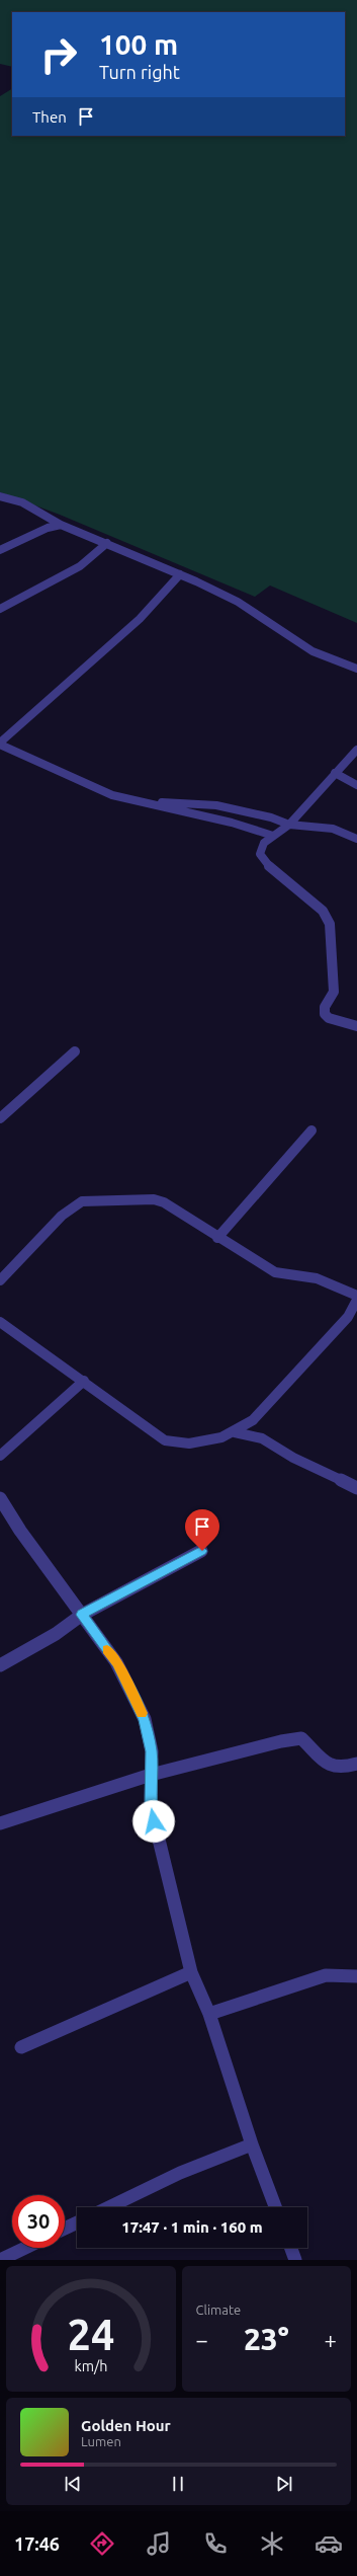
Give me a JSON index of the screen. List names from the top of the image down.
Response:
{
  "page": {
    "turn": ["100 m", "Turn right"],
    "then": "Then",
    "limit": "30",
    "trip": "17:47 · 1 min · 160 m",
    "tile": "Climate",
    "heat": ["−", "23°", "+"],
    "song": ["Golden Hour", "Lumen"],
    "tabs": "17:46",
    "gauge": ["24", "km/h"]
  }
}
